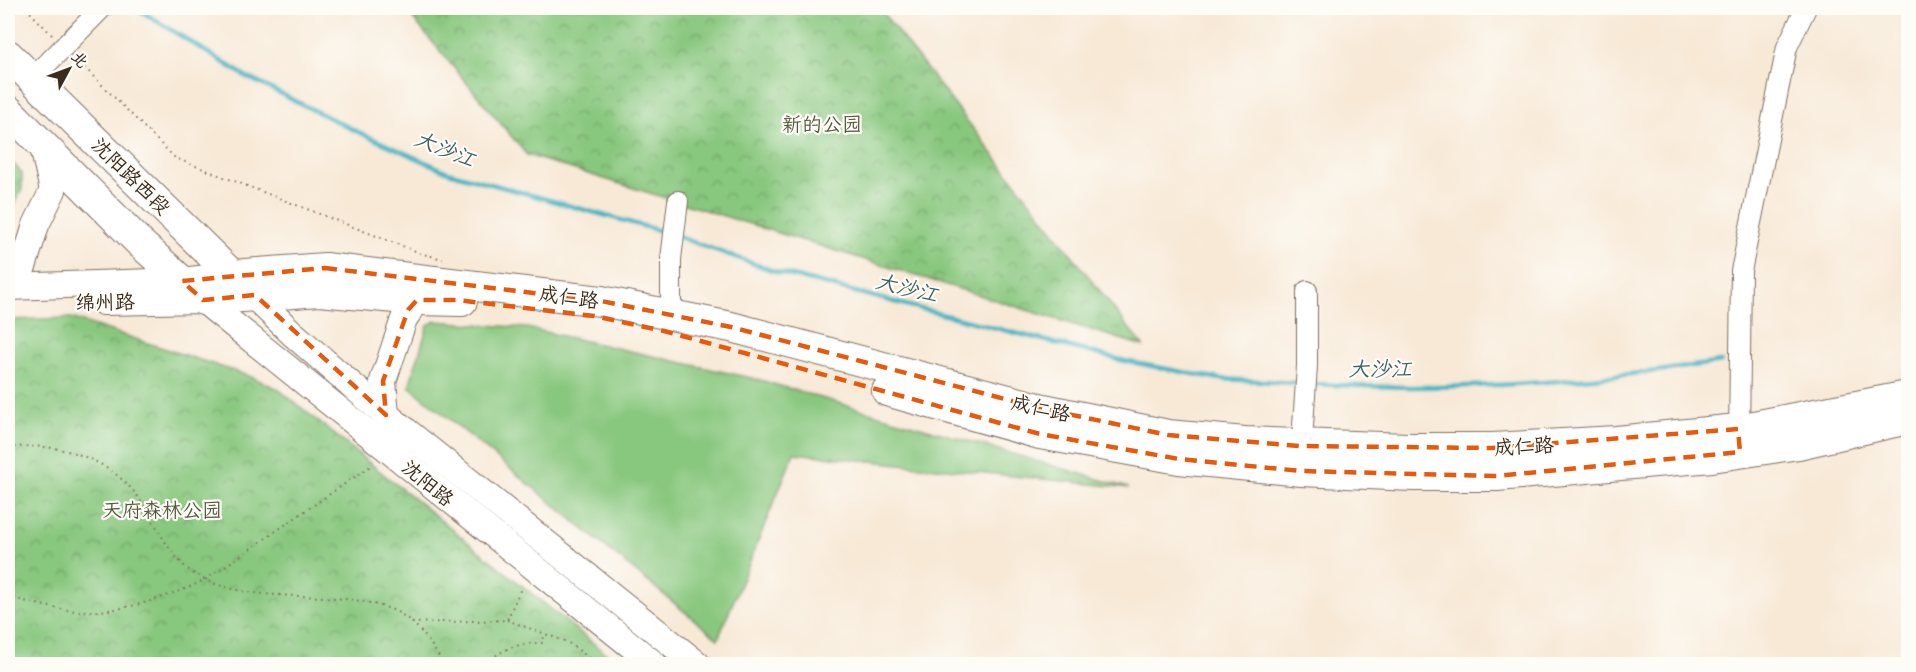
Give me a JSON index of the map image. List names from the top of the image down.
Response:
{
  "streets": {
    "highway": ["沈阳路西段", "成仁路"],
    "main road": ["绵州路", "沈阳路"]
  },
  "crossings": [
    ["沈阳路西段", "成仁路"],
    ["沈阳路西段", "绵州路"],
    ["沈阳路西段", "沈阳路"],
    ["成仁路", "绵州路"],
    ["成仁路", "沈阳路"],
    ["绵州路", "沈阳路"]
  ],
  "water": ["大沙江"],
  "parks": ["新的公园", "天府森林公园"],
  "north": "top right"
}
